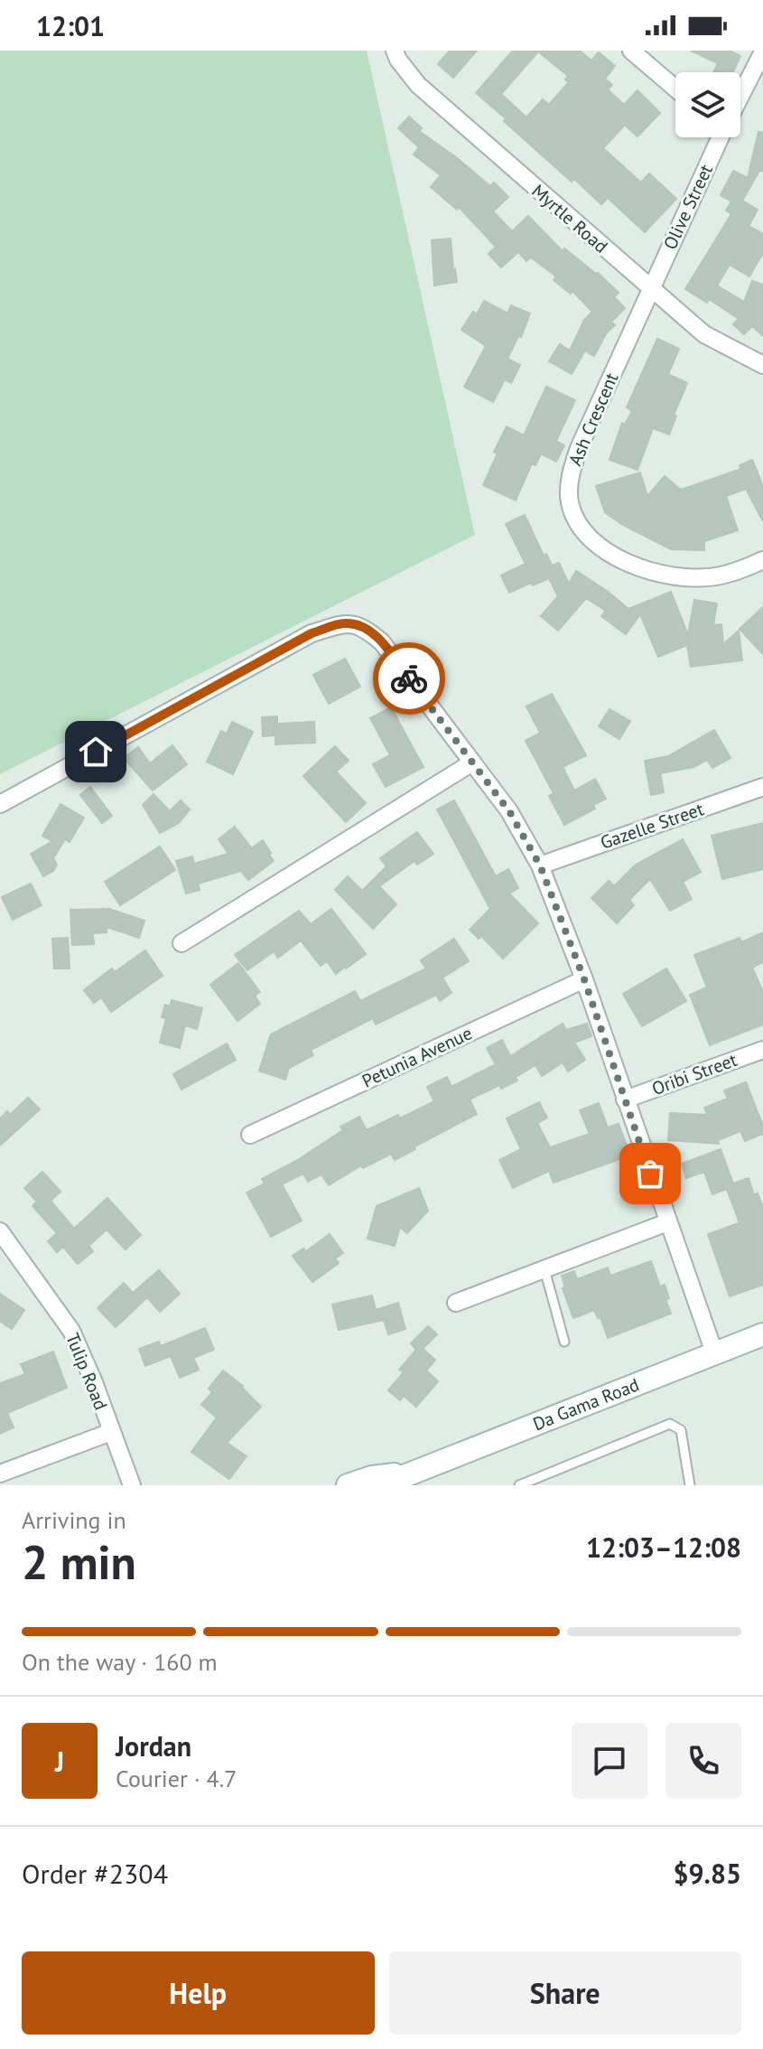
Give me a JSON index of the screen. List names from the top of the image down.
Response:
{
  "streets": {
    "street": [
      "Olive Street",
      "Myrtle Road",
      "Ash Crescent",
      "Gazelle Street",
      "Petunia Avenue",
      "Oribi Street",
      "Tulip Road",
      "Da Gama Road"
    ]
  },
  "crossings": [
    ["Olive Street", "Myrtle Road"],
    ["Olive Street", "Ash Crescent"],
    ["Myrtle Road", "Ash Crescent"]
  ],
  "page": {
    "status": "12:01",
    "heading": ["2 min", "Arriving in", "12:03–12:08"],
    "panel": [
      "Jordan",
      "Courier · 4.7",
      "Order #2304",
      "$9.85"
    ],
    "bar": "On the way · 160 m",
    "round": "J",
    "buttons": ["Help", "Share"]
  }
}
